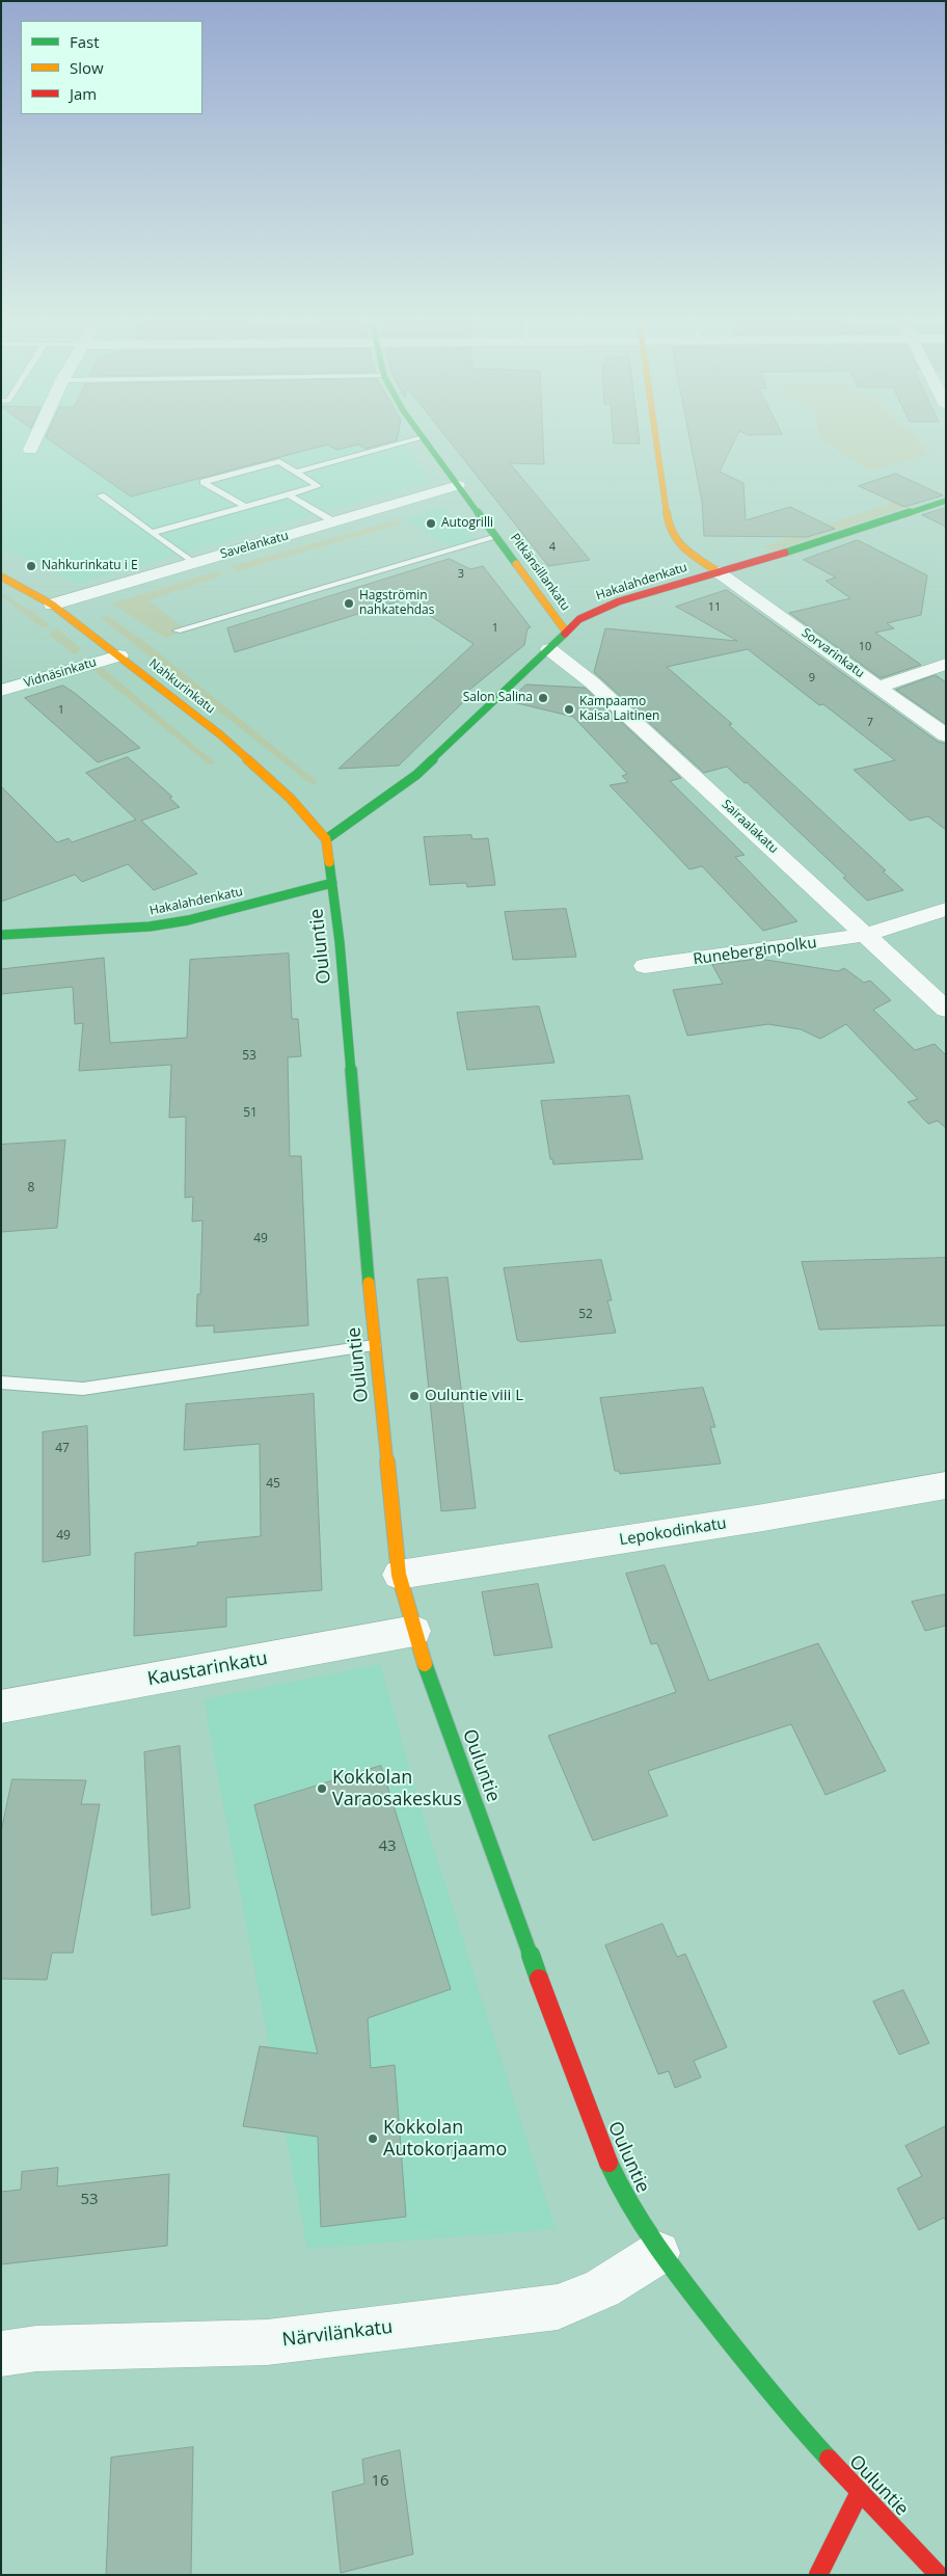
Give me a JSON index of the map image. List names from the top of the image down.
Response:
{
  "streets": {
    "street": [
      "Savelankatu",
      "Pitkänsillankatu",
      "Hakalahdenkatu",
      "Sorvarinkatu",
      "Vidnäsinkatu",
      "Nahkurinkatu",
      "Sairaalakatu",
      "Ouluntie",
      "Runeberginpolku",
      "Lepokodinkatu",
      "Kaustarinkatu",
      "Närvilänkatu"
    ]
  },
  "crossings": [
    ["Savelankatu", "Pitkänsillankatu"],
    ["Savelankatu", "Nahkurinkatu"],
    ["Pitkänsillankatu", "Hakalahdenkatu"],
    ["Hakalahdenkatu", "Sorvarinkatu"],
    ["Hakalahdenkatu", "Nahkurinkatu"],
    ["Hakalahdenkatu", "Sairaalakatu"],
    ["Hakalahdenkatu", "Ouluntie"],
    ["Vidnäsinkatu", "Nahkurinkatu"],
    ["Nahkurinkatu", "Ouluntie"],
    ["Sairaalakatu", "Runeberginpolku"],
    ["Ouluntie", "Lepokodinkatu"],
    ["Ouluntie", "Kaustarinkatu"],
    ["Ouluntie", "Närvilänkatu"]
  ],
  "places": [
    "Autogrilli",
    "Nahkurinkatu i E",
    "Hagströmin nahkatehdas",
    "Salon Salina",
    "Kampaamo Kaisa Laitinen",
    "Ouluntie viii L",
    "Kokkolan Varaosakeskus",
    "Kokkolan Autokorjaamo"
  ],
  "house_numbers": [
    "4",
    "3",
    "11",
    "1",
    "10",
    "9",
    "1",
    "7",
    "53",
    "51",
    "8",
    "49",
    "52",
    "47",
    "45",
    "49",
    "43",
    "53",
    "16"
  ],
  "legend": ["Fast", "Slow", "Jam"]
}
